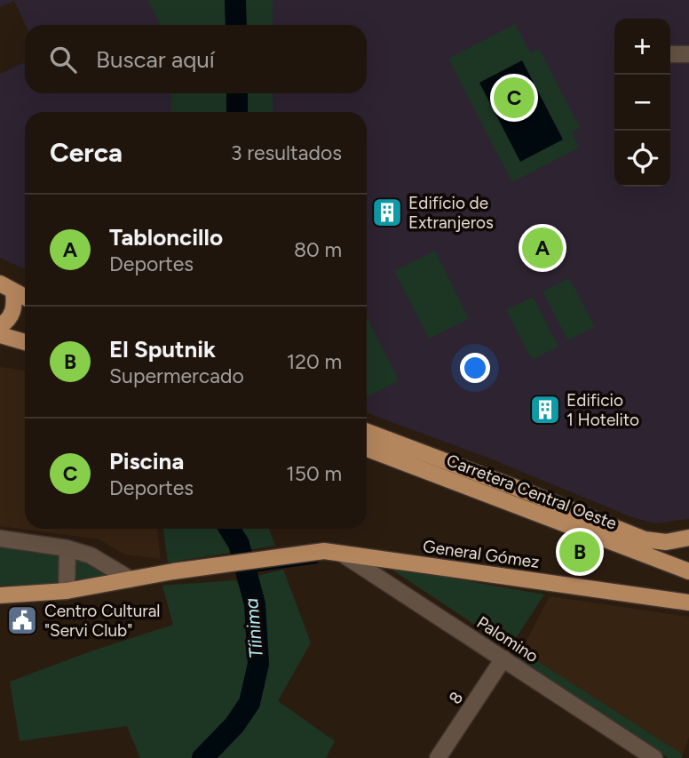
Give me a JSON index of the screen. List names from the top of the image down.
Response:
{
  "streets": {
    "main road": ["Carretera Central Oeste", "General Gómez"],
    "street": ["Palomino", "8"]
  },
  "crossings": [
    ["General Gómez", "Palomino"],
    ["Palomino", "8"]
  ],
  "water": ["Tíinima"],
  "places": {
    "building": ["Edifício de Extranjeros", "Edificio 1 Hotelito"],
    "public building": ["Centro Cultural \"Servi Club\""]
  },
  "page": {
    "map_buttons": ["+", "−"],
    "search": "Buscar aquí",
    "pins": ["C", "A", "B"],
    "heading": ["Cerca", "3 resultados"],
    "list": [
      {
        "mark": "A",
        "name": "Tabloncillo",
        "note": "Deportes",
        "value": "80 m"
      },
      {
        "mark": "B",
        "name": "El Sputnik",
        "note": "Supermercado",
        "value": "120 m"
      },
      {
        "mark": "C",
        "name": "Piscina",
        "note": "Deportes",
        "value": "150 m"
      }
    ]
  }
}
